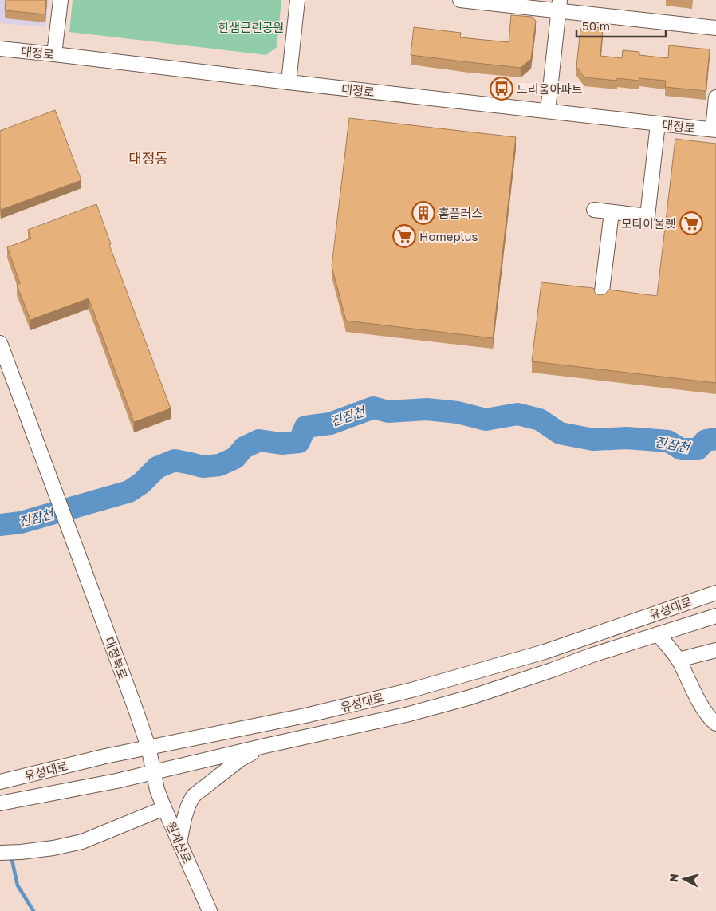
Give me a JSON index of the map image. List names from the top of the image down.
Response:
{
  "streets": {
    "street": [
      "대정로",
      "유성대로",
      "대정북로",
      "원계산로"
    ]
  },
  "crossings": [
    ["유성대로", "대정북로"],
    ["유성대로", "원계산로"],
    ["대정북로", "원계산로"]
  ],
  "districts": ["대정동"],
  "water": ["진잠천"],
  "parks": ["한샘근린공원"],
  "places": {
    "bus stop": ["드리움아파트"],
    "building": ["홈플러스"],
    "supermarket": ["모다아울렛", "Homeplus"]
  },
  "scale_bar": "50 m",
  "north": "left"
}
